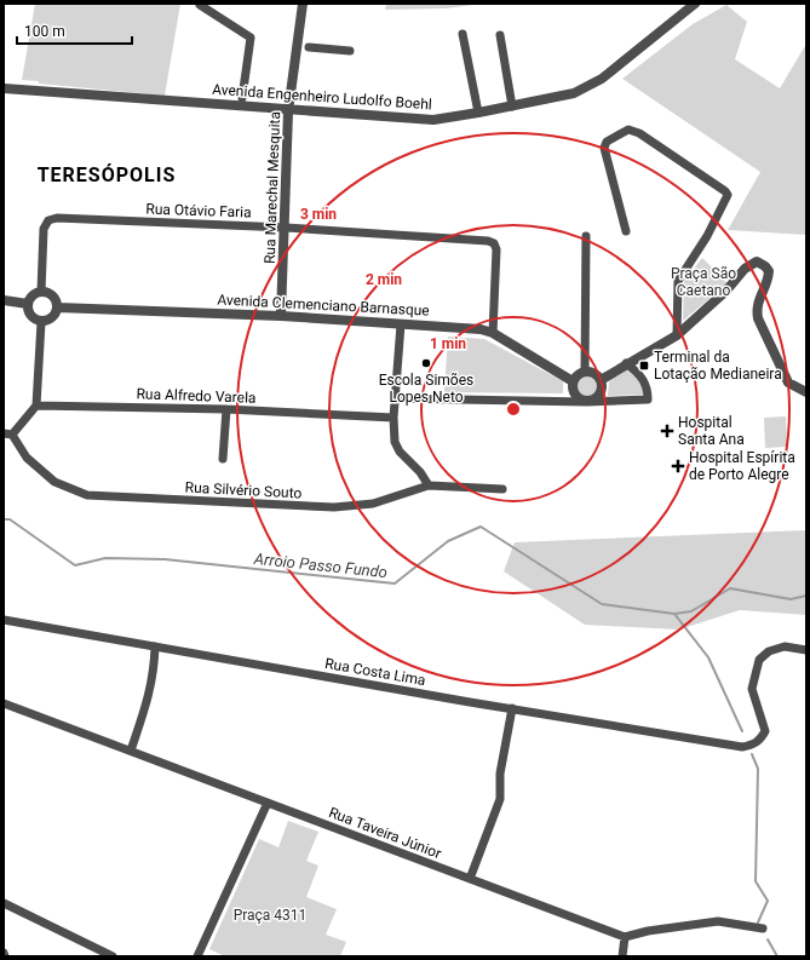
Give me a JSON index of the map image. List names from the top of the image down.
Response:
{
  "streets": {
    "street": [
      "Avenida Engenheiro Ludolfo Boehl",
      "Rua Marechal Mesquita",
      "Rua Otávio Faria",
      "Avenida Clemenciano Barnasque",
      "Rua Alfredo Varela",
      "Rua Silvério Souto",
      "Rua Costa Lima",
      "Rua Taveira Júnior"
    ]
  },
  "crossings": [
    ["Avenida Engenheiro Ludolfo Boehl", "Rua Marechal Mesquita"],
    ["Rua Marechal Mesquita", "Rua Otávio Faria"],
    ["Rua Marechal Mesquita", "Avenida Clemenciano Barnasque"],
    ["Rua Otávio Faria", "Avenida Clemenciano Barnasque"]
  ],
  "districts": ["TERESÓPOLIS"],
  "water": ["Arroio Passo Fundo"],
  "parks": ["Praça São Caetano", "Praça 4311"],
  "places": {
    "other": ["Escola Simões Lopes Neto"],
    "transit": ["Terminal da Lotação Medianeira"],
    "health": ["Hospital Santa Ana", "Hospital Espírita de Porto Alegre"]
  },
  "scale_bar": "100 m",
  "rings": ["3 min", "2 min", "1 min"]
}
